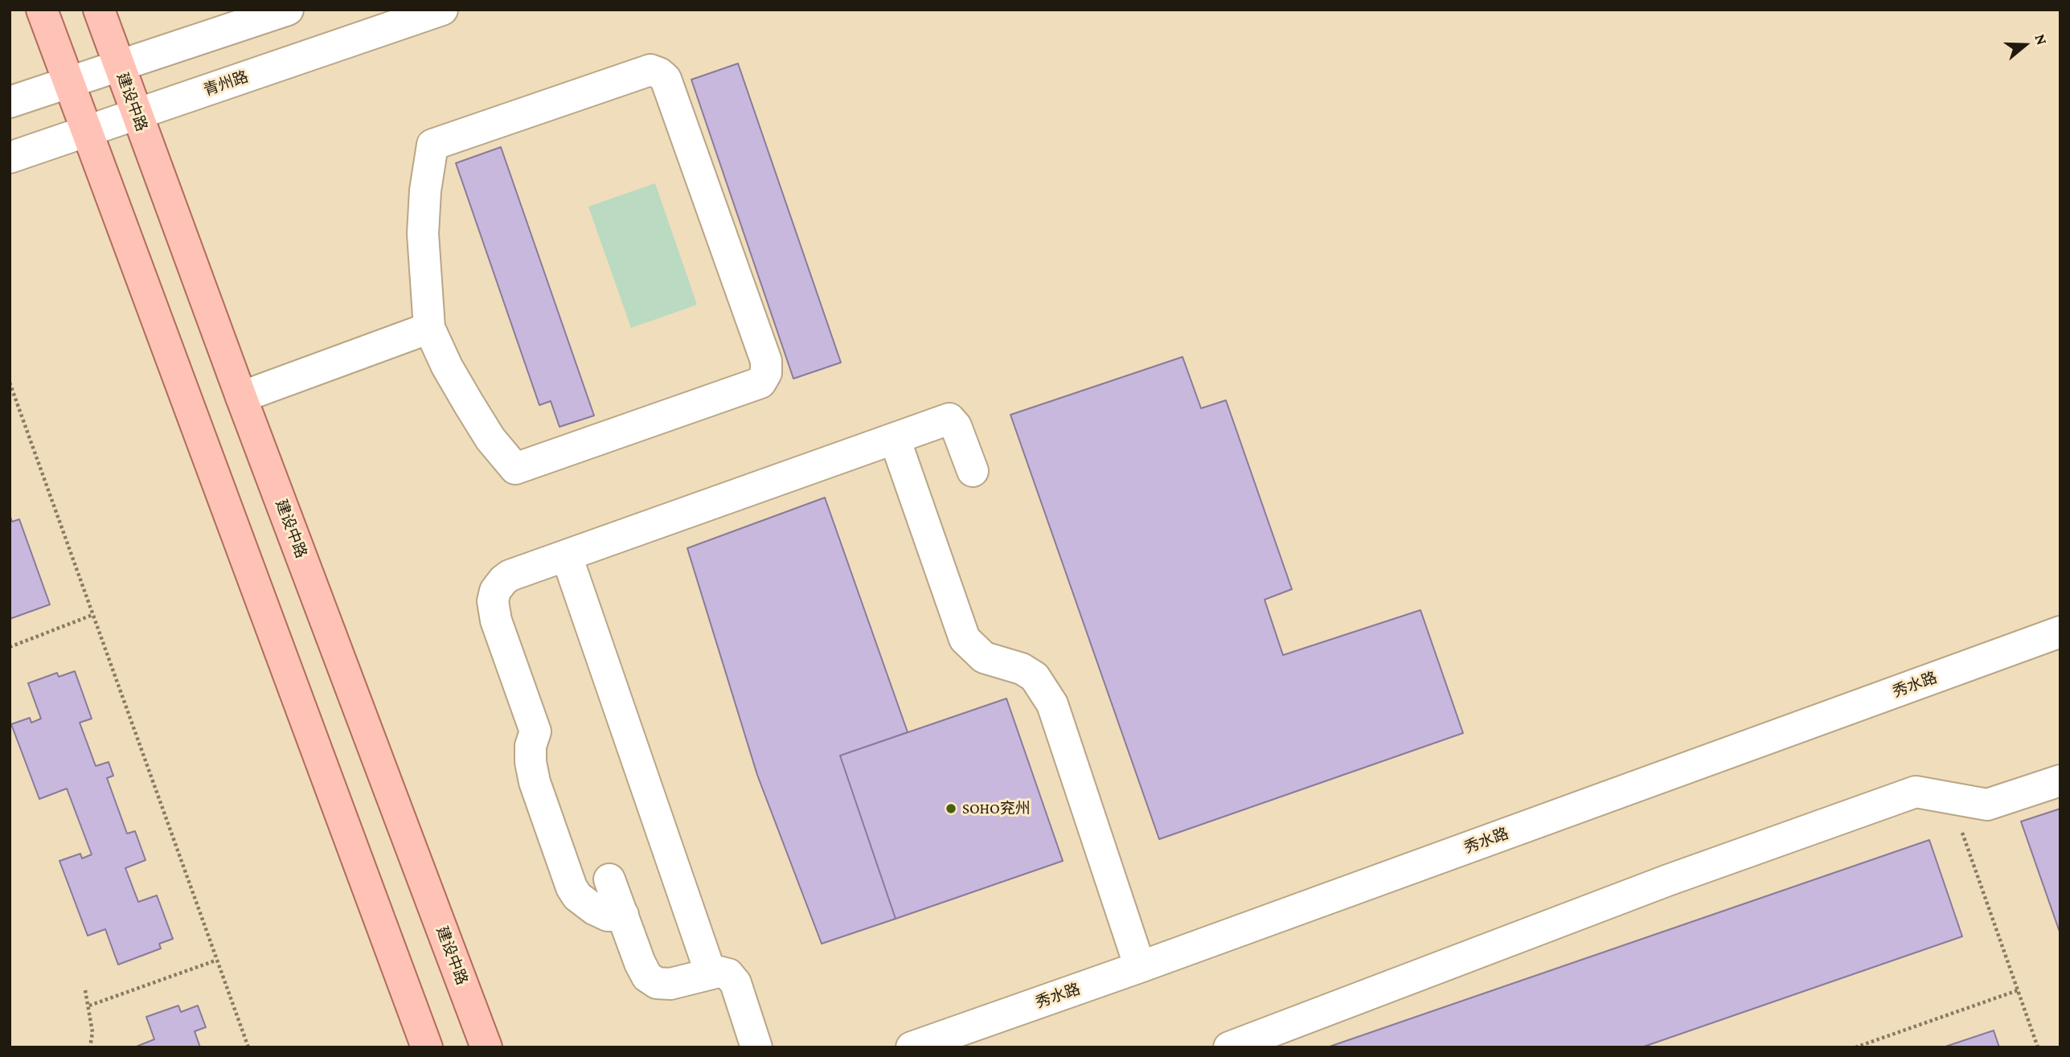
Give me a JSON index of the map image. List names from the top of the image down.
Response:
{
  "streets": {
    "main road": ["建设中路"],
    "street": ["青州路", "秀水路"]
  },
  "crossings": [
    ["青州路", "建设中路"]
  ],
  "places": ["SOHO兖州"],
  "north": "right"
}
